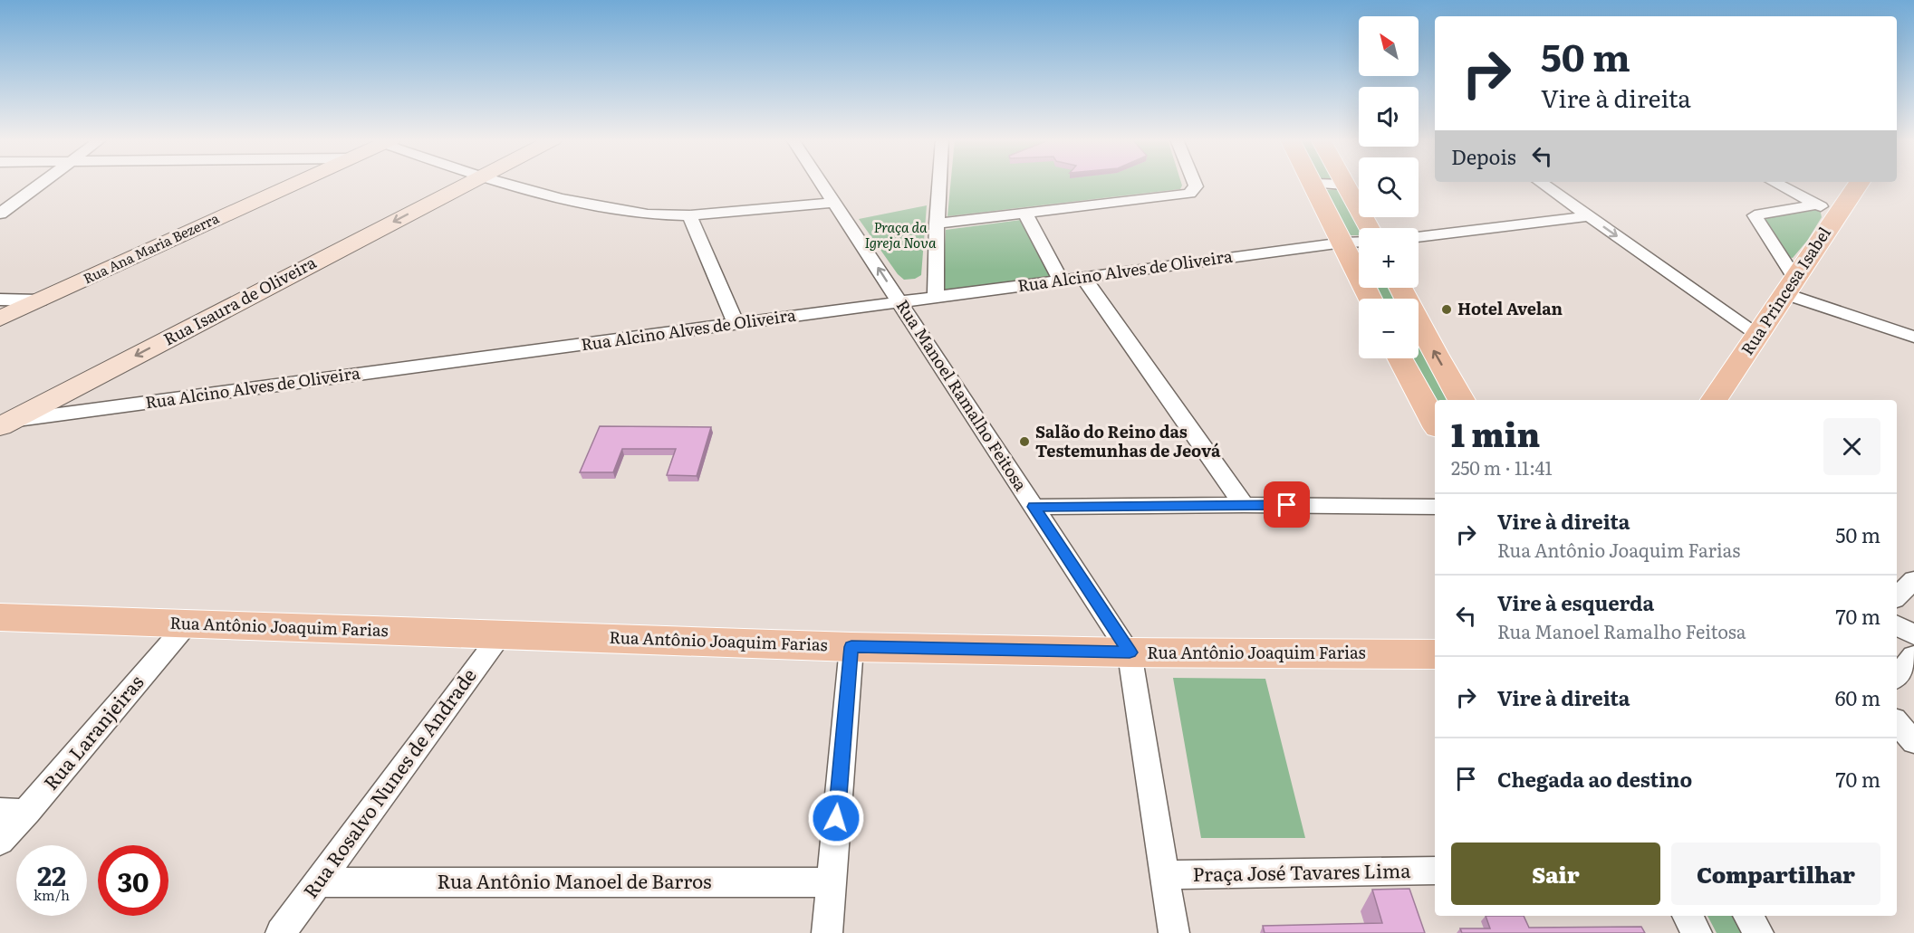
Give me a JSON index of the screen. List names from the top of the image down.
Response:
{
  "streets": {
    "main road": ["Rua Princesa Isabel", "Rua Antônio Joaquim Farias"],
    "street": [
      "Rua Ana Maria Bezerra",
      "Rua Alcino Alves de Oliveira",
      "Rua Isaura de Oliveira",
      "Rua Manoel Ramalho Feitosa",
      "Rua Laranjeiras",
      "Rua Rosalvo Nunes de Andrade",
      "Praça José Tavares Lima",
      "Rua Antônio Manoel de Barros"
    ]
  },
  "crossings": [
    ["Rua Alcino Alves de Oliveira", "Rua Isaura de Oliveira"],
    ["Rua Alcino Alves de Oliveira", "Rua Manoel Ramalho Feitosa"],
    ["Rua Manoel Ramalho Feitosa", "Rua Antônio Joaquim Farias"],
    ["Rua Antônio Joaquim Farias", "Rua Laranjeiras"],
    ["Rua Antônio Joaquim Farias", "Rua Rosalvo Nunes de Andrade"],
    ["Rua Rosalvo Nunes de Andrade", "Rua Antônio Manoel de Barros"]
  ],
  "one_way": ["Rua Isaura de Oliveira"],
  "parks": ["Praça da Igreja Nova"],
  "places": ["Hotel Avelan", "Salão do Reino das Testemunhas de Jeová"],
  "north": "top left",
  "page": {
    "map_buttons": ["+", "−"],
    "turn": ["50 m", "Vire à direita"],
    "then": "Depois",
    "heading": ["1 min", "250 m · 11:41"],
    "list": [
      {
        "name": "Vire à direita",
        "note": "Rua Antônio Joaquim Farias",
        "value": "50 m"
      },
      {
        "name": "Vire à esquerda",
        "note": "Rua Manoel Ramalho Feitosa",
        "value": "70 m"
      },
      {
        "name": "Vire à direita",
        "value": "60 m"
      },
      {
        "name": "Chegada ao destino",
        "value": "70 m"
      }
    ],
    "buttons": ["Sair", "Compartilhar"],
    "speed": "22 km/h",
    "limit": "30"
  }
}
